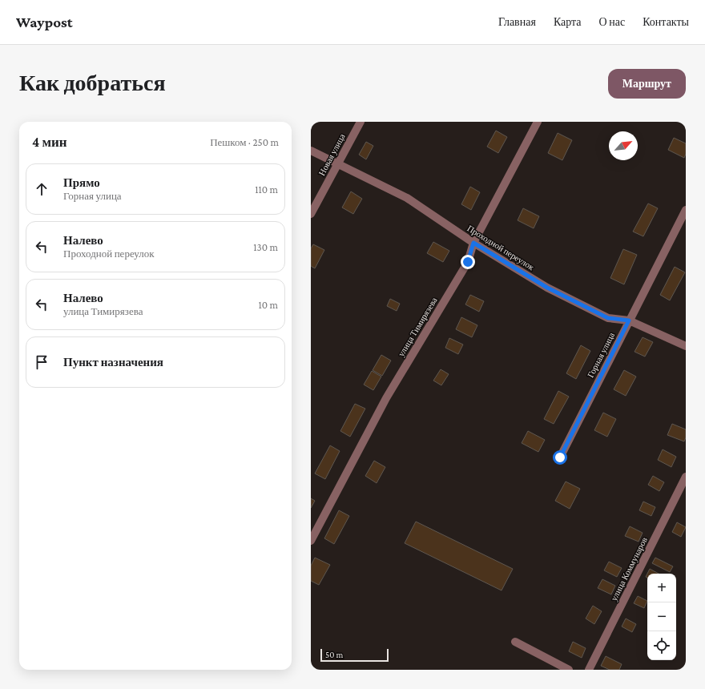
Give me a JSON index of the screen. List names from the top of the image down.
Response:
{
  "streets": {
    "street": [
      "Новая улица",
      "Проходной переулок",
      "улица Тимирязева",
      "Горная улица",
      "улица Коммунаров"
    ]
  },
  "crossings": [
    ["Новая улица", "Проходной переулок"],
    ["Проходной переулок", "улица Тимирязева"],
    ["Проходной переулок", "Горная улица"]
  ],
  "scale_bar": "50 m",
  "north": "top right",
  "page": {
    "header": "Waypost",
    "nav": [
      "Главная",
      "Карта",
      "О нас",
      "Контакты"
    ],
    "buttons": "Маршрут",
    "title": "Как добраться",
    "heading": ["4 мин", "Пешком · 250 m"],
    "list": [
      ["Прямо", "Горная улица", "110 m"],
      ["Налево", "Проходной переулок", "130 m"],
      ["Налево", "улица Тимирязева", "10 m"],
      "Пункт назначения"
    ],
    "map_buttons": ["+", "−"],
    "scale": "50 m"
  }
}
